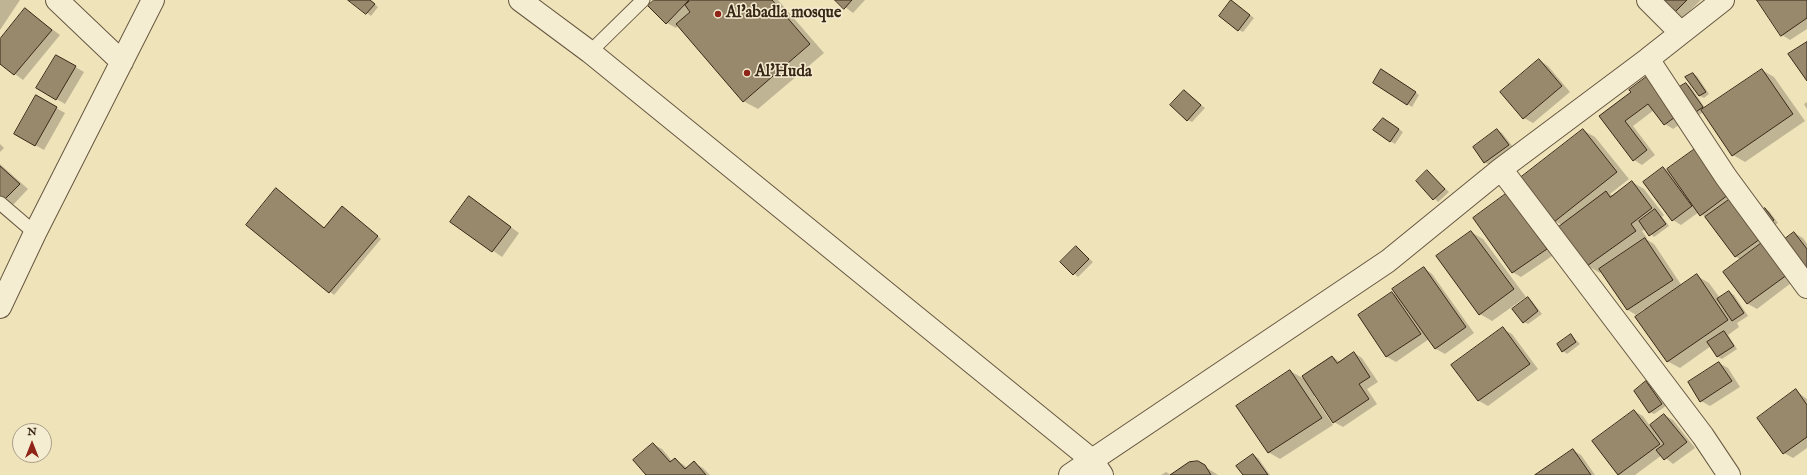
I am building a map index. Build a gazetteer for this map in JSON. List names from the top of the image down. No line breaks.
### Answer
{"places":["Al'abadla mosque","Al'Huda"],"north":"top"}
